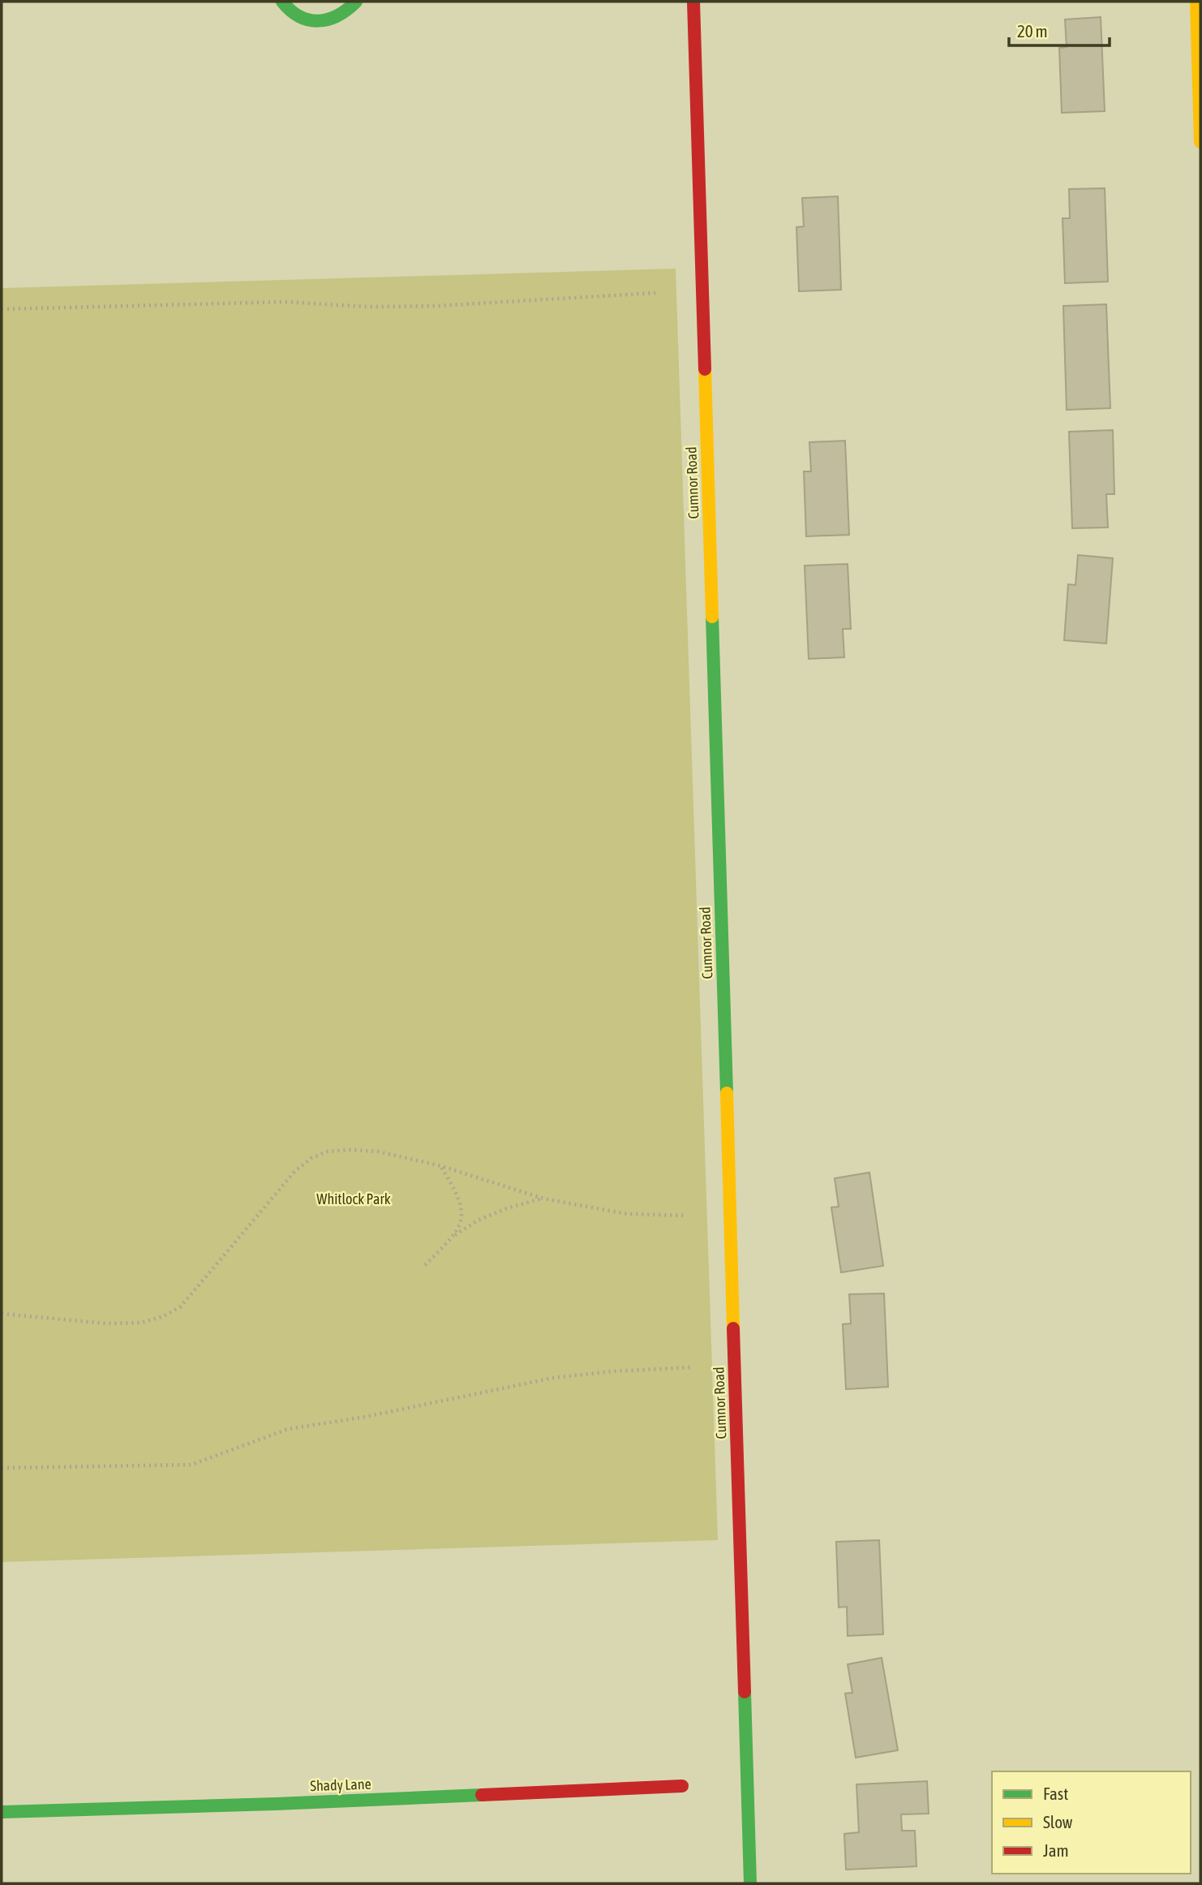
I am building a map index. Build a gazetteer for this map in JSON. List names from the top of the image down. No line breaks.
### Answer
{"streets":{"street":["Cumnor Road","Shady Lane"]},"parks":["Whitlock Park"],"legend":["Fast","Slow","Jam"],"scale_bar":"20 m"}
